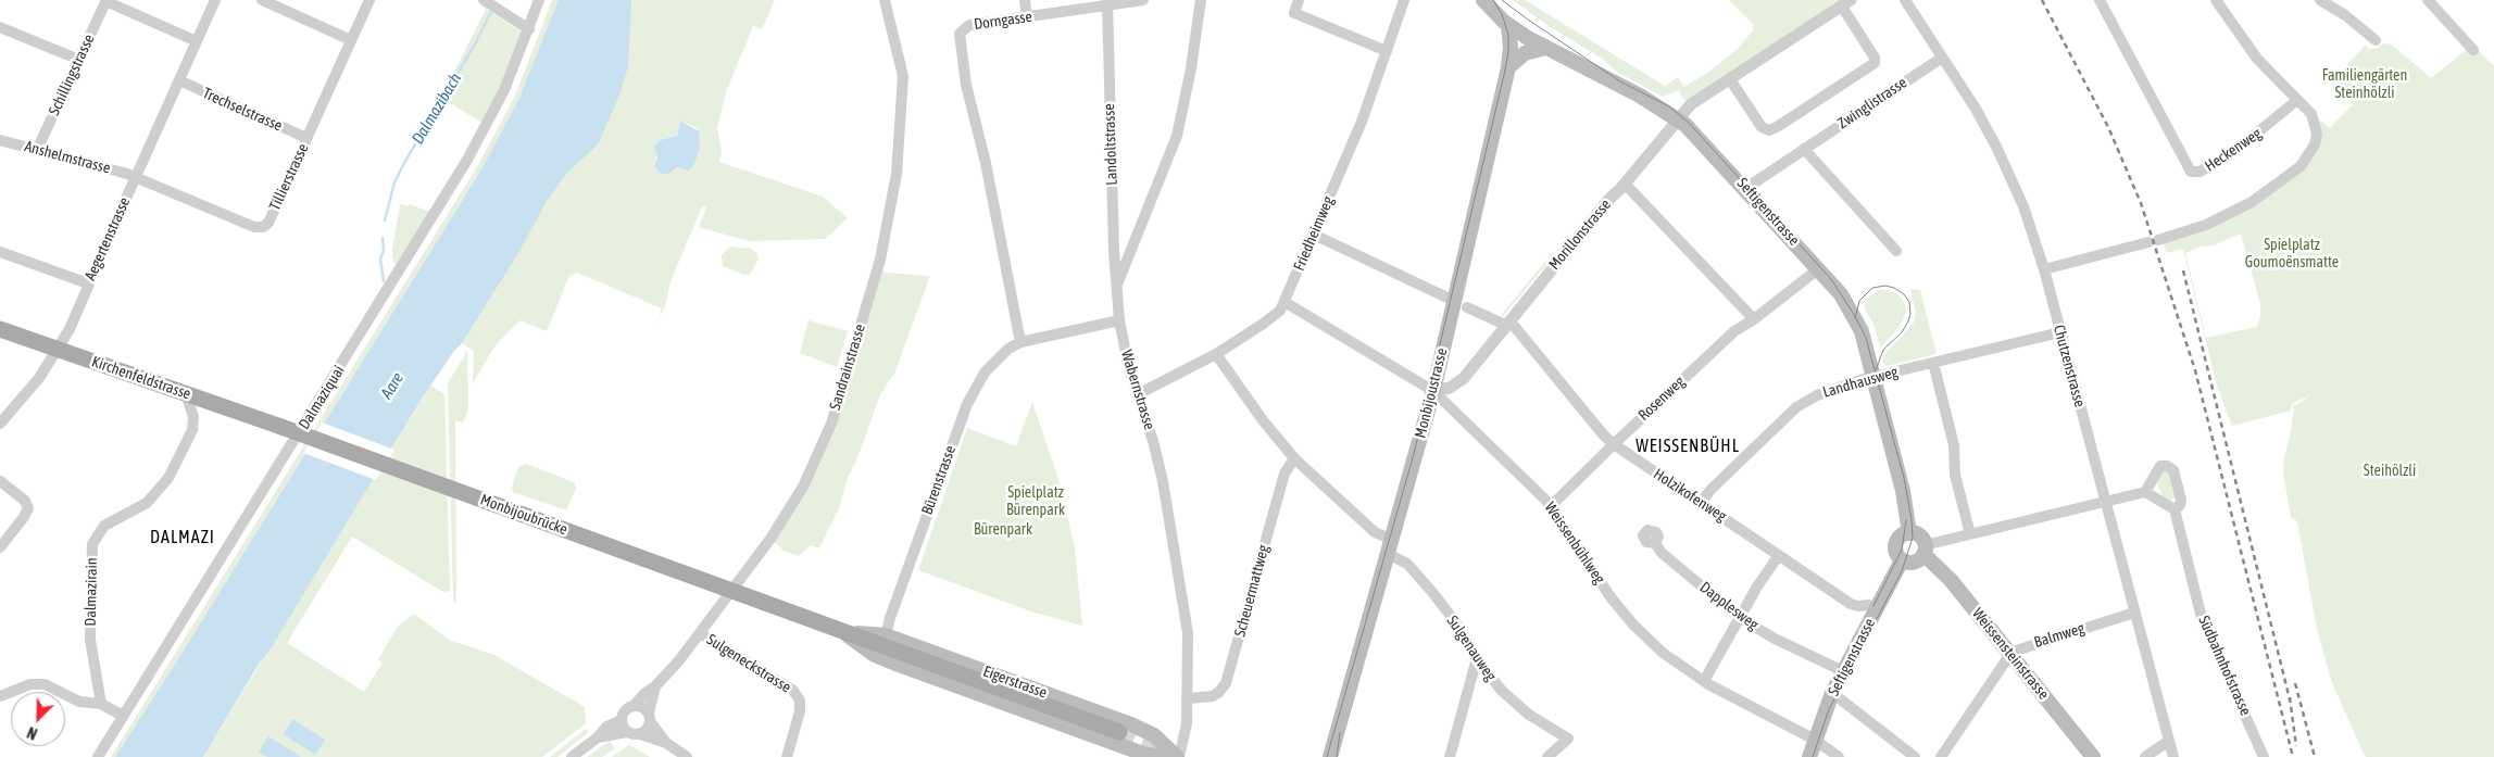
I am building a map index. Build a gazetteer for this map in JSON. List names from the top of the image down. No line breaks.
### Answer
{"streets":{"main road":["Seftigenstrasse","Kirchenfeldstrasse","Monbijoustrasse","Monbijoubrücke","Weissensteinstrasse","Eigerstrasse"],"street":["Dorngasse","Schillingstrasse","Zwinglistrasse","Trechselstrasse","Landoltstrasse","Heckenweg","Anshelmstrasse","Tillierstrasse","Friedheimweg","Morillonstrasse","Aegertenstrasse","Chutzenstrasse","Sandrainstrasse","Landhausweg","Wabernstrasse","Dalmaziquai","Rosenweg","Bürenstrasse","Holzikofenweg","Weissenbühlweg","Scheuermattweg","Dalmazirain","Dapplesweg","Balmweg","Sulgenauweg","Sulgeneckstrasse","Südbahnhofstrasse"]},"crossings":[["Dorngasse","Landoltstrasse"],["Dorngasse","Bürenstrasse"],["Schillingstrasse","Anshelmstrasse"],["Zwinglistrasse","Seftigenstrasse"],["Zwinglistrasse","Chutzenstrasse"],["Trechselstrasse","Tillierstrasse"],["Trechselstrasse","Aegertenstrasse"],["Landoltstrasse","Wabernstrasse"],["Anshelmstrasse","Tillierstrasse"],["Anshelmstrasse","Aegertenstrasse"],["Tillierstrasse","Aegertenstrasse"],["Seftigenstrasse","Morillonstrasse"],["Seftigenstrasse","Landhausweg"],["Seftigenstrasse","Monbijoustrasse"],["Seftigenstrasse","Rosenweg"],["Seftigenstrasse","Holzikofenweg"],["Seftigenstrasse","Weissenbühlweg"],["Seftigenstrasse","Dapplesweg"],["Seftigenstrasse","Weissensteinstrasse"],["Friedheimweg","Wabernstrasse"],["Friedheimweg","Holzikofenweg"],["Friedheimweg","Weissenbühlweg"],["Friedheimweg","Sulgenauweg"],["Morillonstrasse","Monbijoustrasse"],["Morillonstrasse","Holzikofenweg"],["Morillonstrasse","Weissenbühlweg"],["Aegertenstrasse","Kirchenfeldstrasse"],["Chutzenstrasse","Landhausweg"],["Chutzenstrasse","Balmweg"],["Sandrainstrasse","Sulgeneckstrasse"],["Kirchenfeldstrasse","Monbijoubrücke"],["Kirchenfeldstrasse","Dalmazirain"],["Landhausweg","Holzikofenweg"],["Wabernstrasse","Bürenstrasse"],["Wabernstrasse","Scheuermattweg"],["Wabernstrasse","Eigerstrasse"],["Monbijoustrasse","Holzikofenweg"],["Monbijoustrasse","Weissenbühlweg"],["Monbijoustrasse","Sulgenauweg"],["Rosenweg","Holzikofenweg"],["Rosenweg","Weissenbühlweg"],["Bürenstrasse","Eigerstrasse"],["Monbijoubrücke","Eigerstrasse"],["Scheuermattweg","Sulgenauweg"],["Balmweg","Weissensteinstrasse"]],"districts":["WEISSENBÜHL","DALMAZI"],"water":["Dalmazibach","Aare"],"parks":["Familiengärten Steinhölzli","Spielplatz Goumoënsmatte","Steihölzli","Spielplatz Bürenpark","Bürenpark"],"north":"bottom left"}
